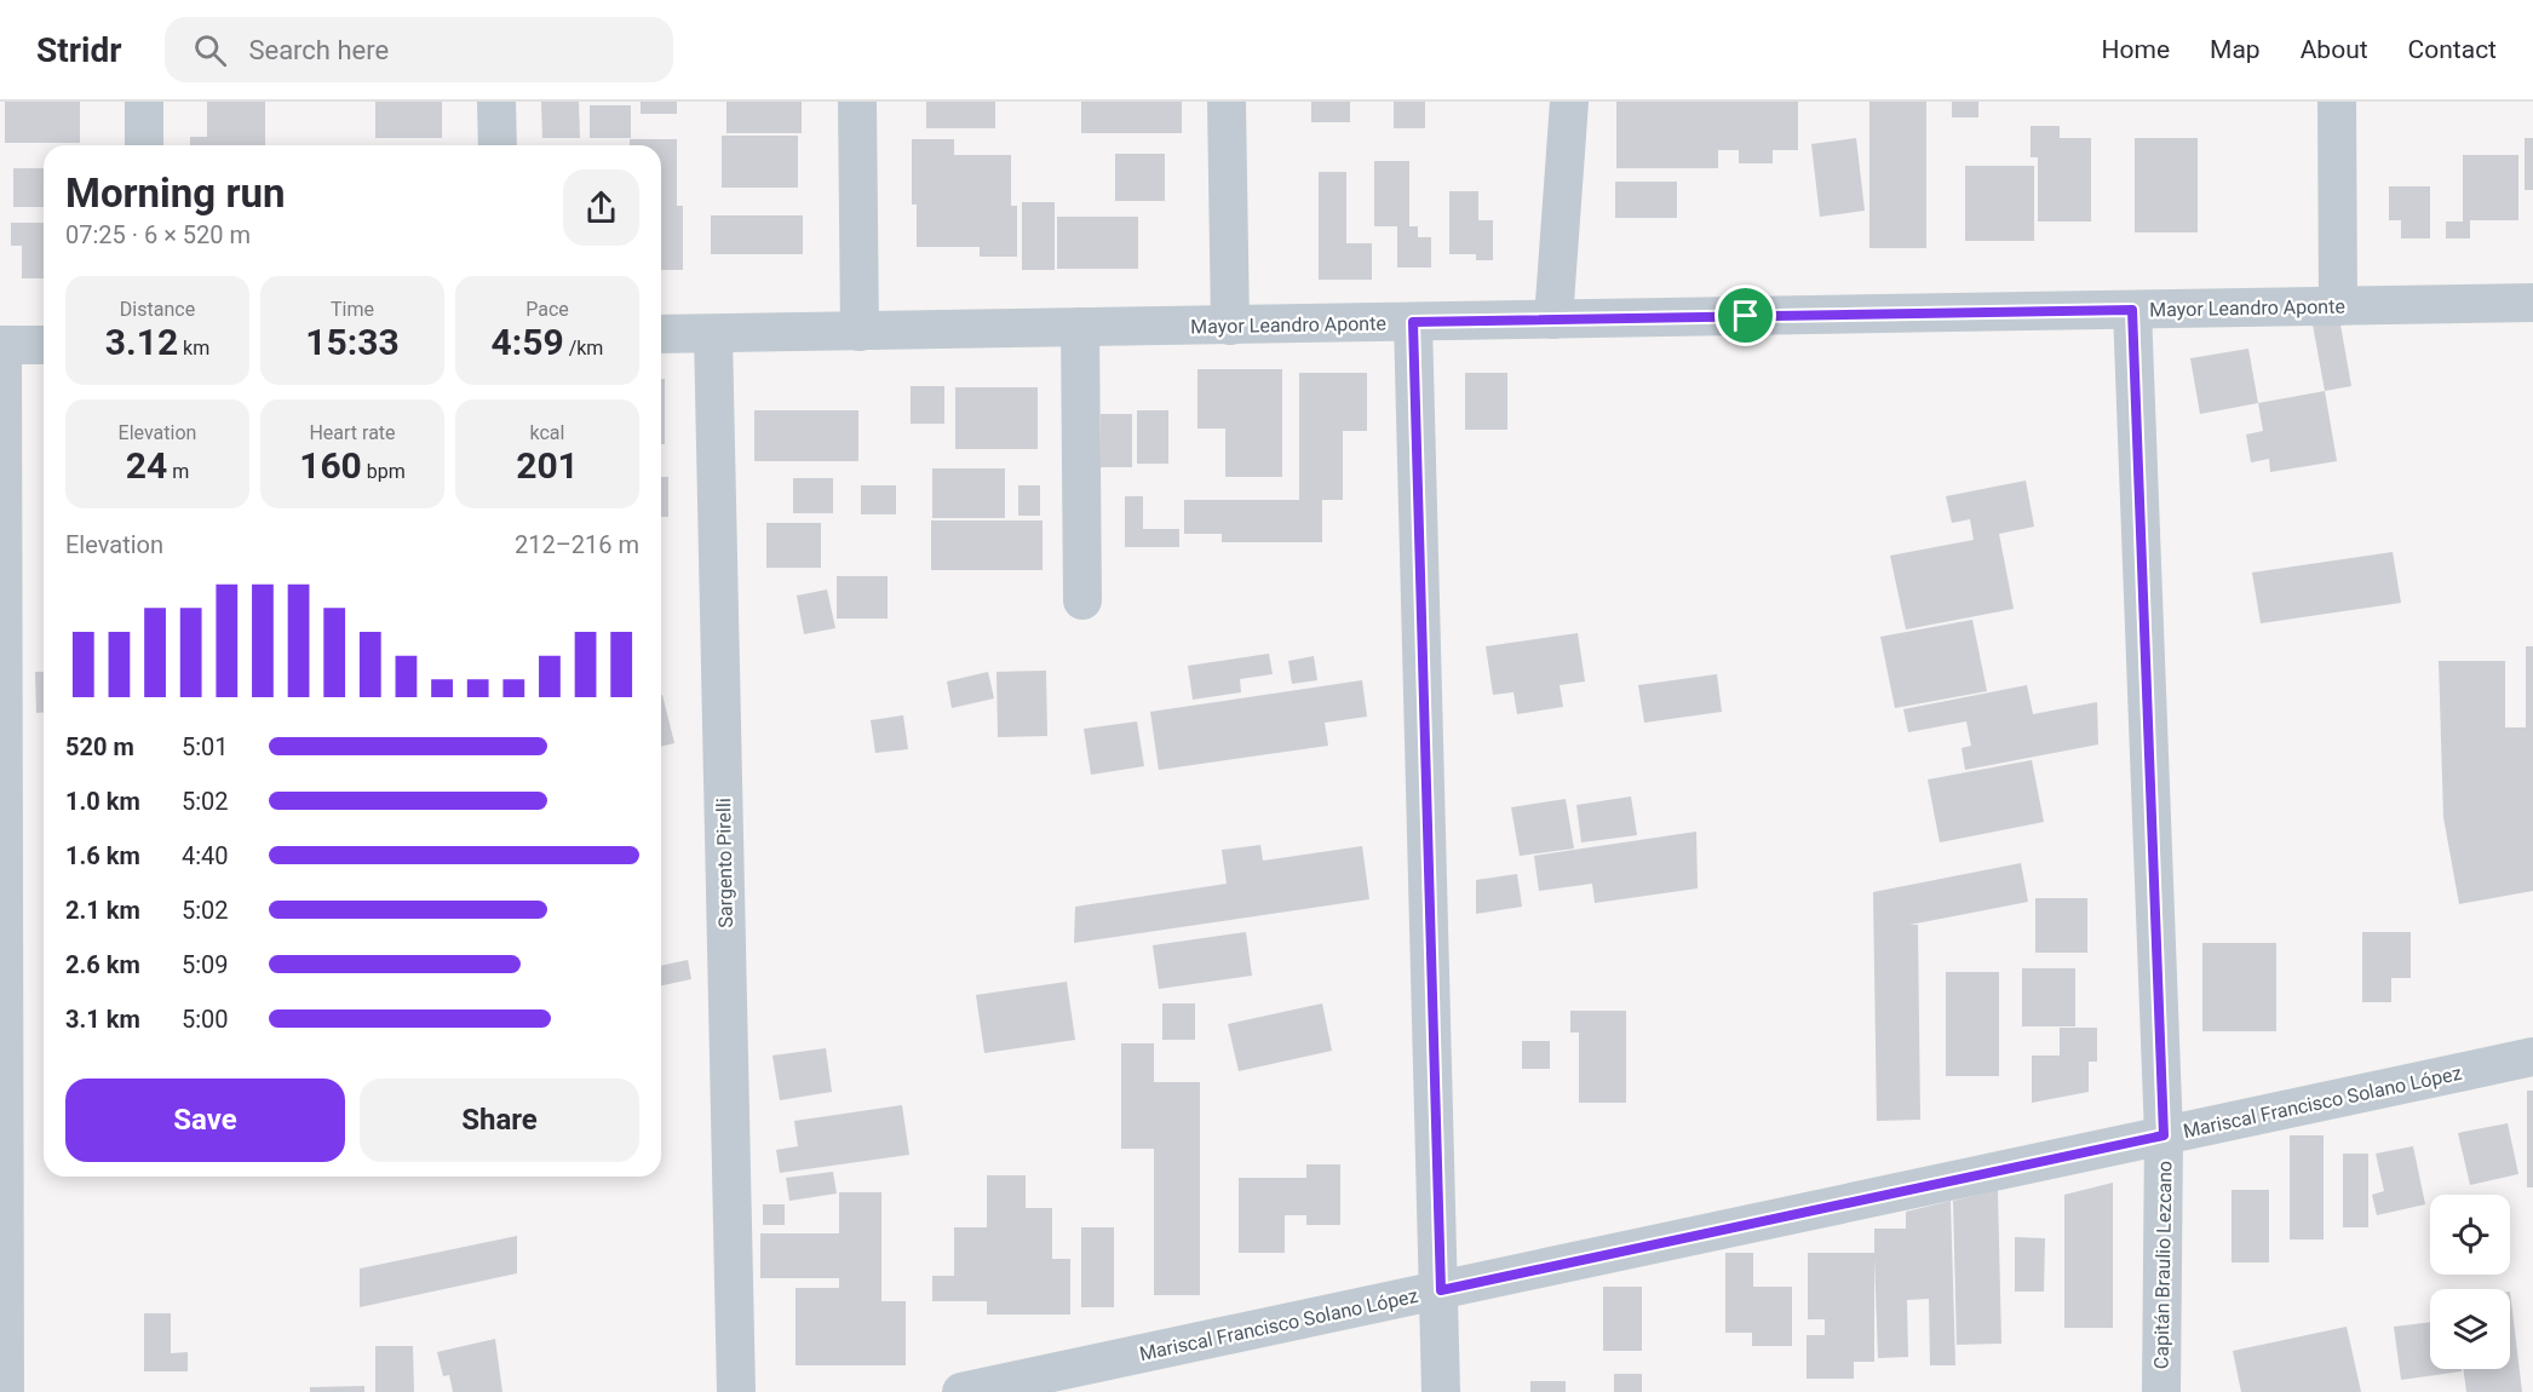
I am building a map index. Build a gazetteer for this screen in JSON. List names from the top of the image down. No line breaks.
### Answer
{"streets":{"street":["Mayor Leandro Aponte","Sargento Pirelli","Mariscal Francisco Solano López","Capitán Braulio Lezcano"]},"crossings":[["Mayor Leandro Aponte","Sargento Pirelli"],["Mayor Leandro Aponte","Capitán Braulio Lezcano"],["Mariscal Francisco Solano López","Capitán Braulio Lezcano"]],"page":{"header":"Stridr","search":"Search here","nav":["Home","Map","About","Contact"],"heading":["Morning run","07:25 · 6 × 520 m"],"stats":[["Distance","3.12 km"],["Time","15:33"],["Pace","4:59 /km"],["Elevation","24 m"],["Heart rate","160 bpm"],["kcal","201"]],"chart":["Elevation","212–216 m"],"list":[{"name":"520 m","note":"5:01"},{"name":"1.0 km","note":"5:02"},{"name":"1.6 km","note":"4:40"},{"name":"2.1 km","note":"5:02"},{"name":"2.6 km","note":"5:09"},{"name":"3.1 km","note":"5:00"}],"buttons":["Save","Share"]}}
